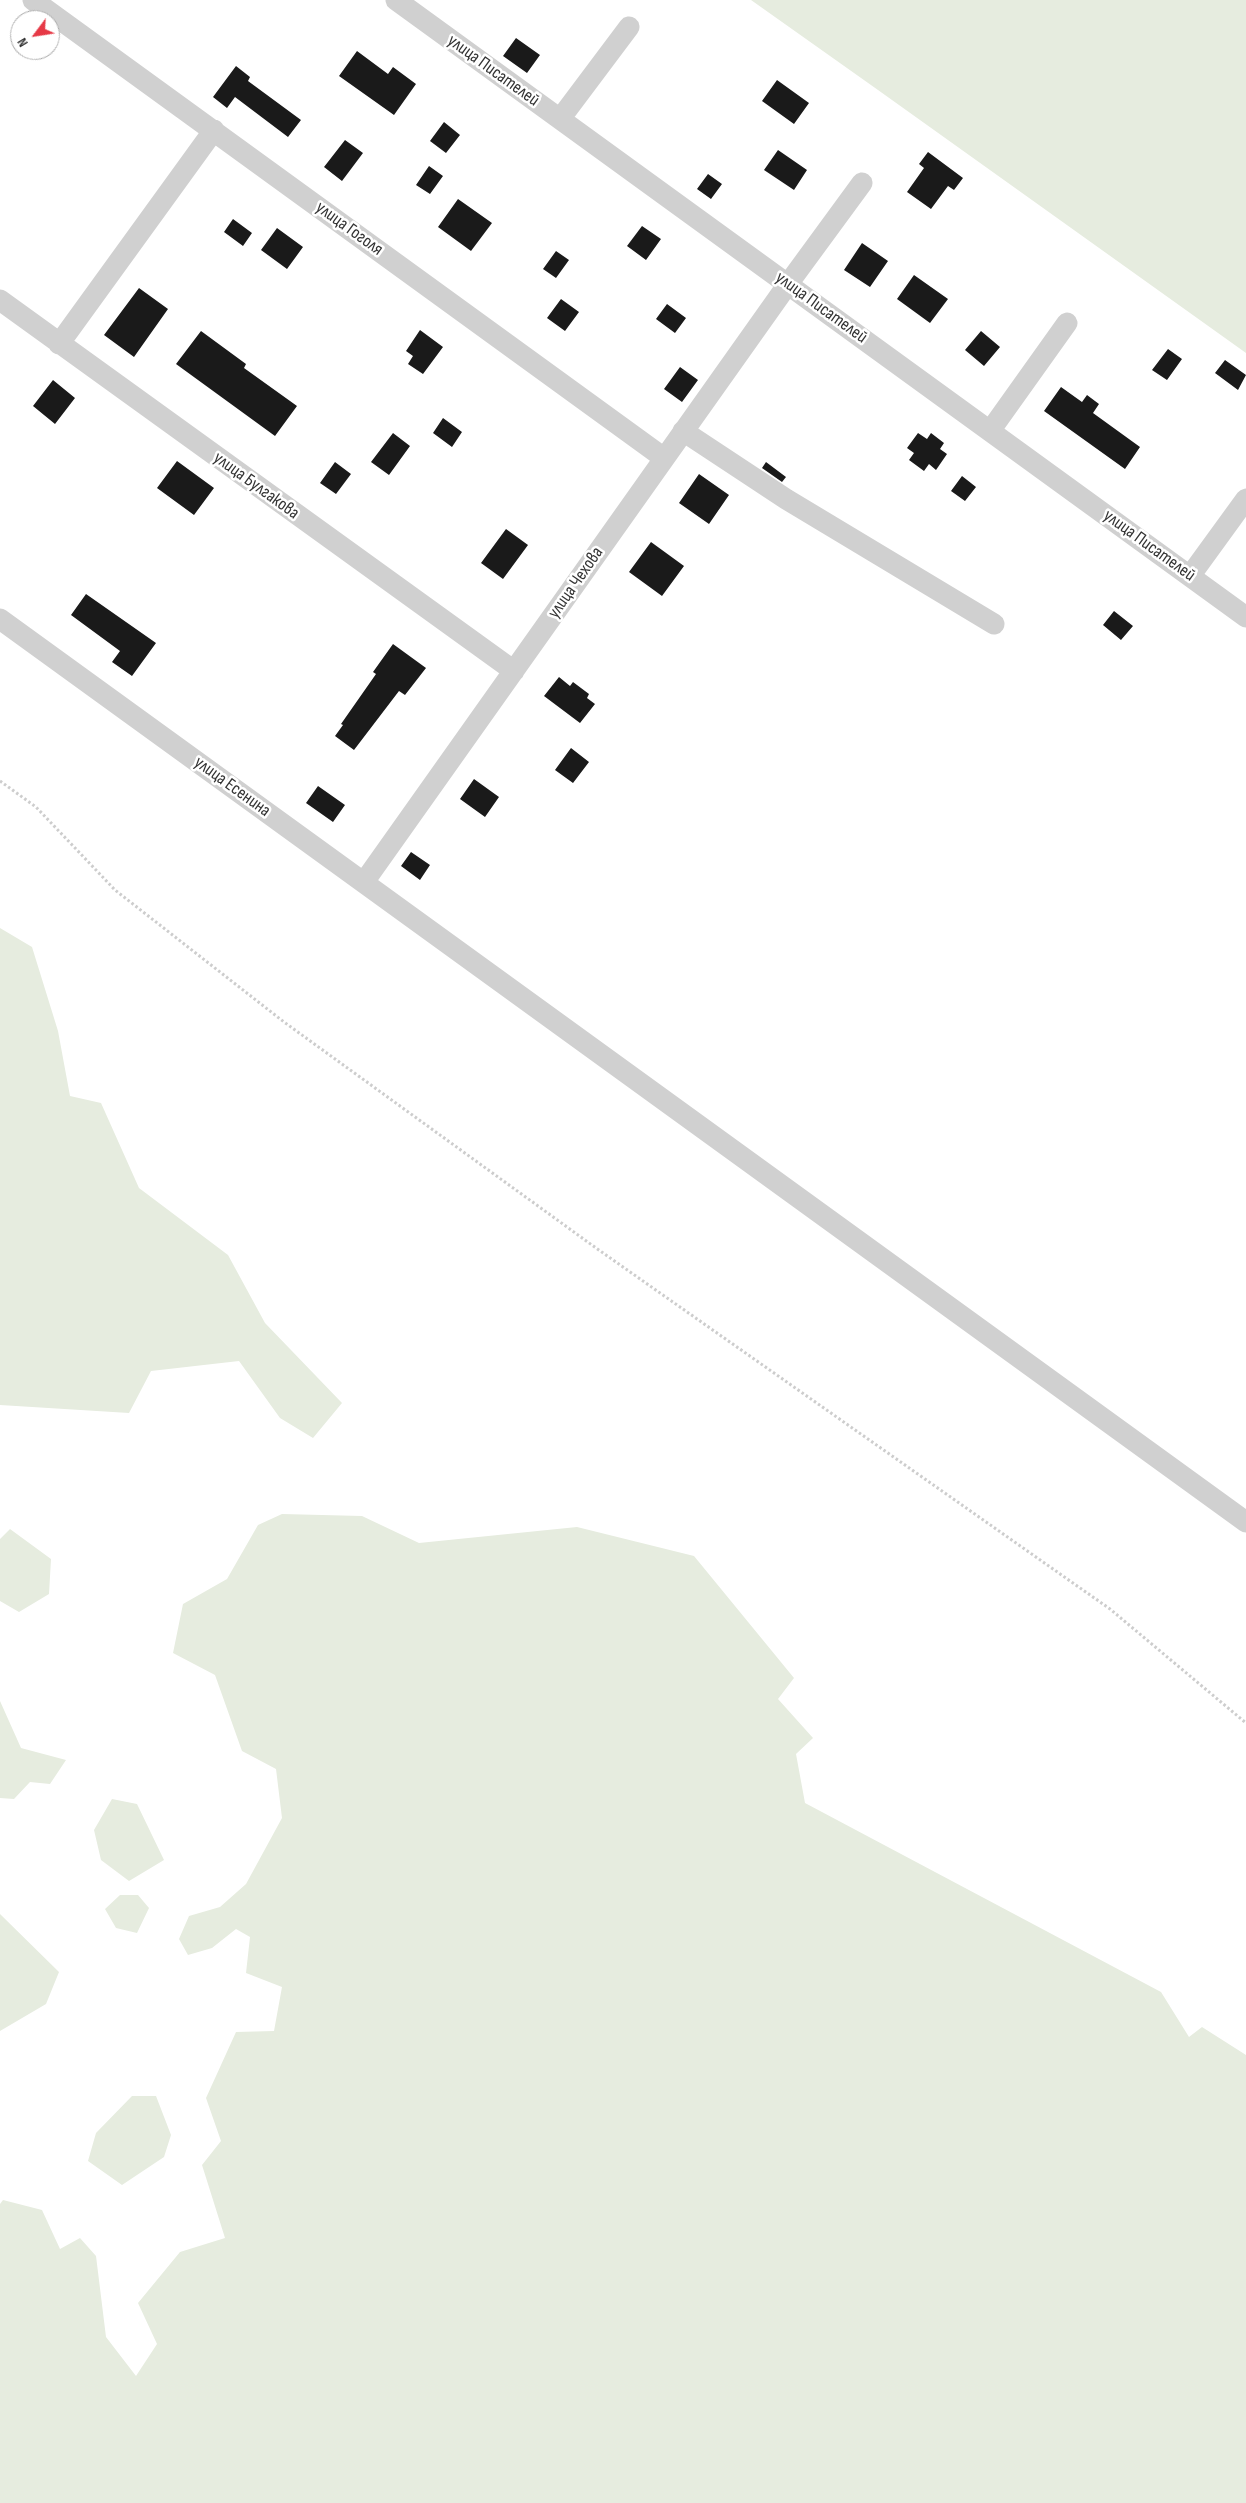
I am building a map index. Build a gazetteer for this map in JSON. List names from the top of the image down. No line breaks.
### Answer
{"streets":{"street":["улица Писателей","улица Гоголя","улица Булгакова","улица Чехова","улица Есенина"]},"crossings":[["улица Писателей","улица Чехова"],["улица Гоголя","улица Чехова"],["улица Булгакова","улица Чехова"],["улица Чехова","улица Есенина"]],"north":"bottom left"}
